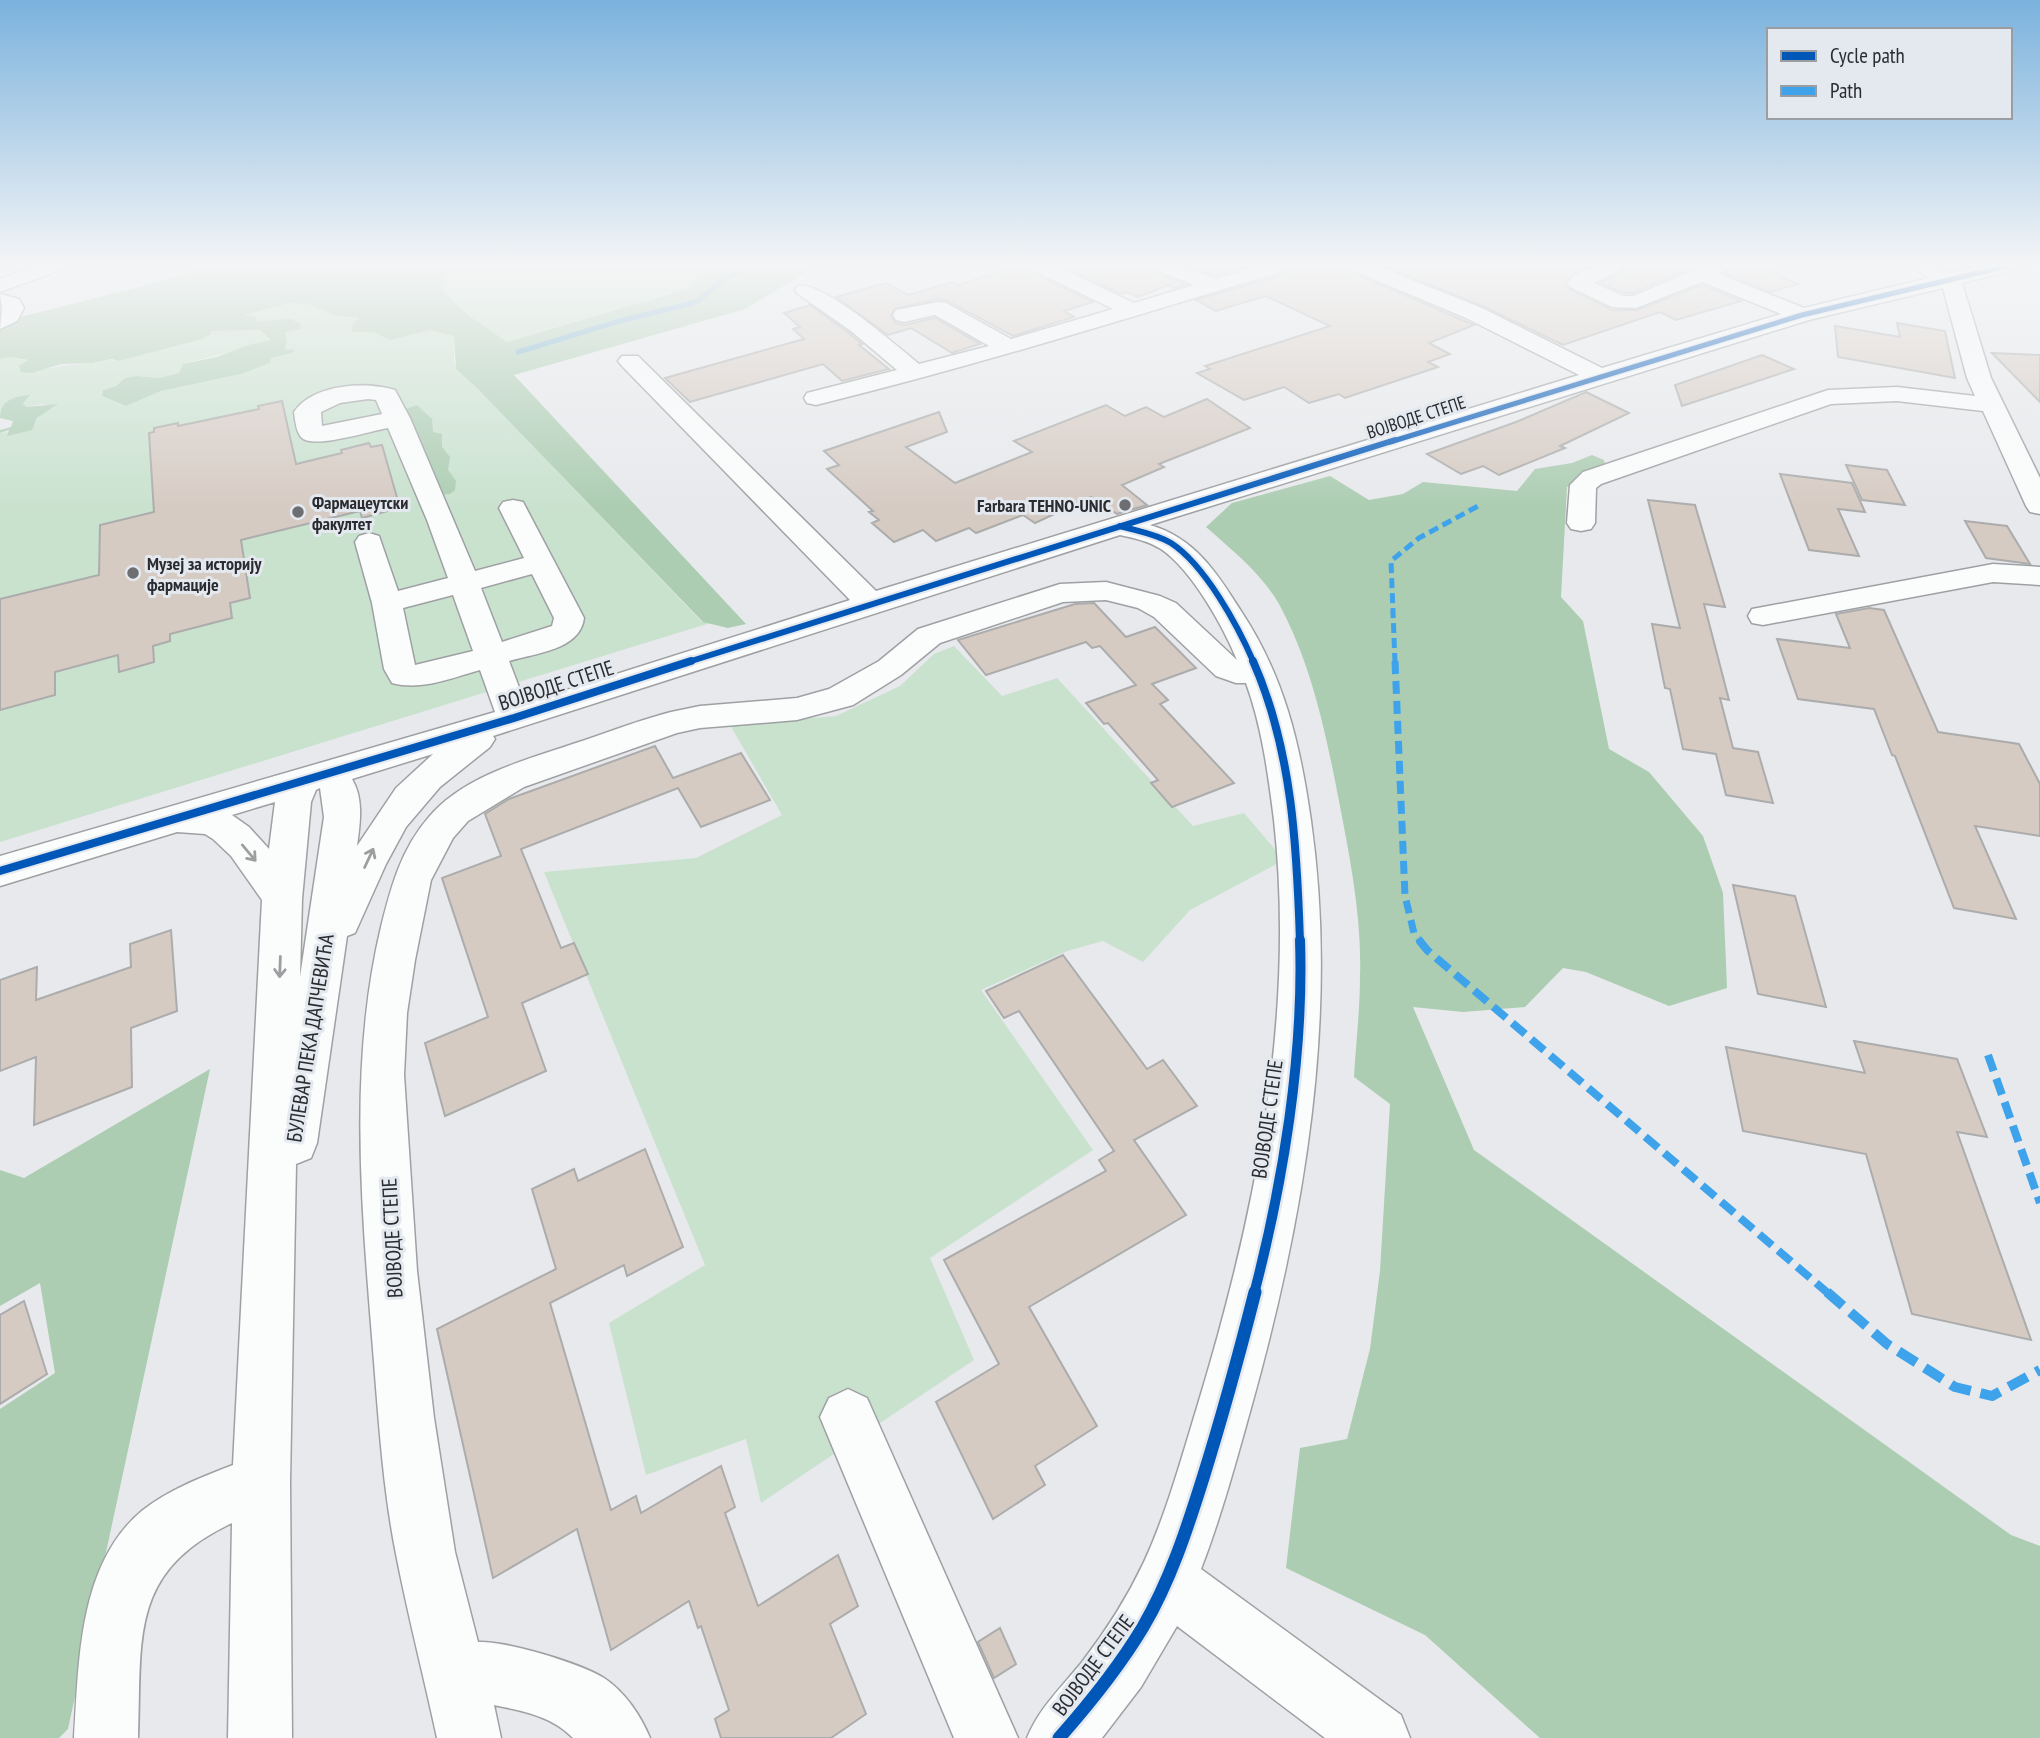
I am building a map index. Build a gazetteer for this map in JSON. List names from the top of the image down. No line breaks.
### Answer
{"streets":{"street":["ВОЈВОДЕ СТЕПЕ","БУЛЕВАР ПЕКА ДАПЧЕВИЋА"]},"crossings":[["ВОЈВОДЕ СТЕПЕ","БУЛЕВАР ПЕКА ДАПЧЕВИЋА"]],"places":["Farbara TEHNO-UNIC","Фармацеутски факултет","Музеј за историју фармације"],"legend":["Cycle path","Path"]}
